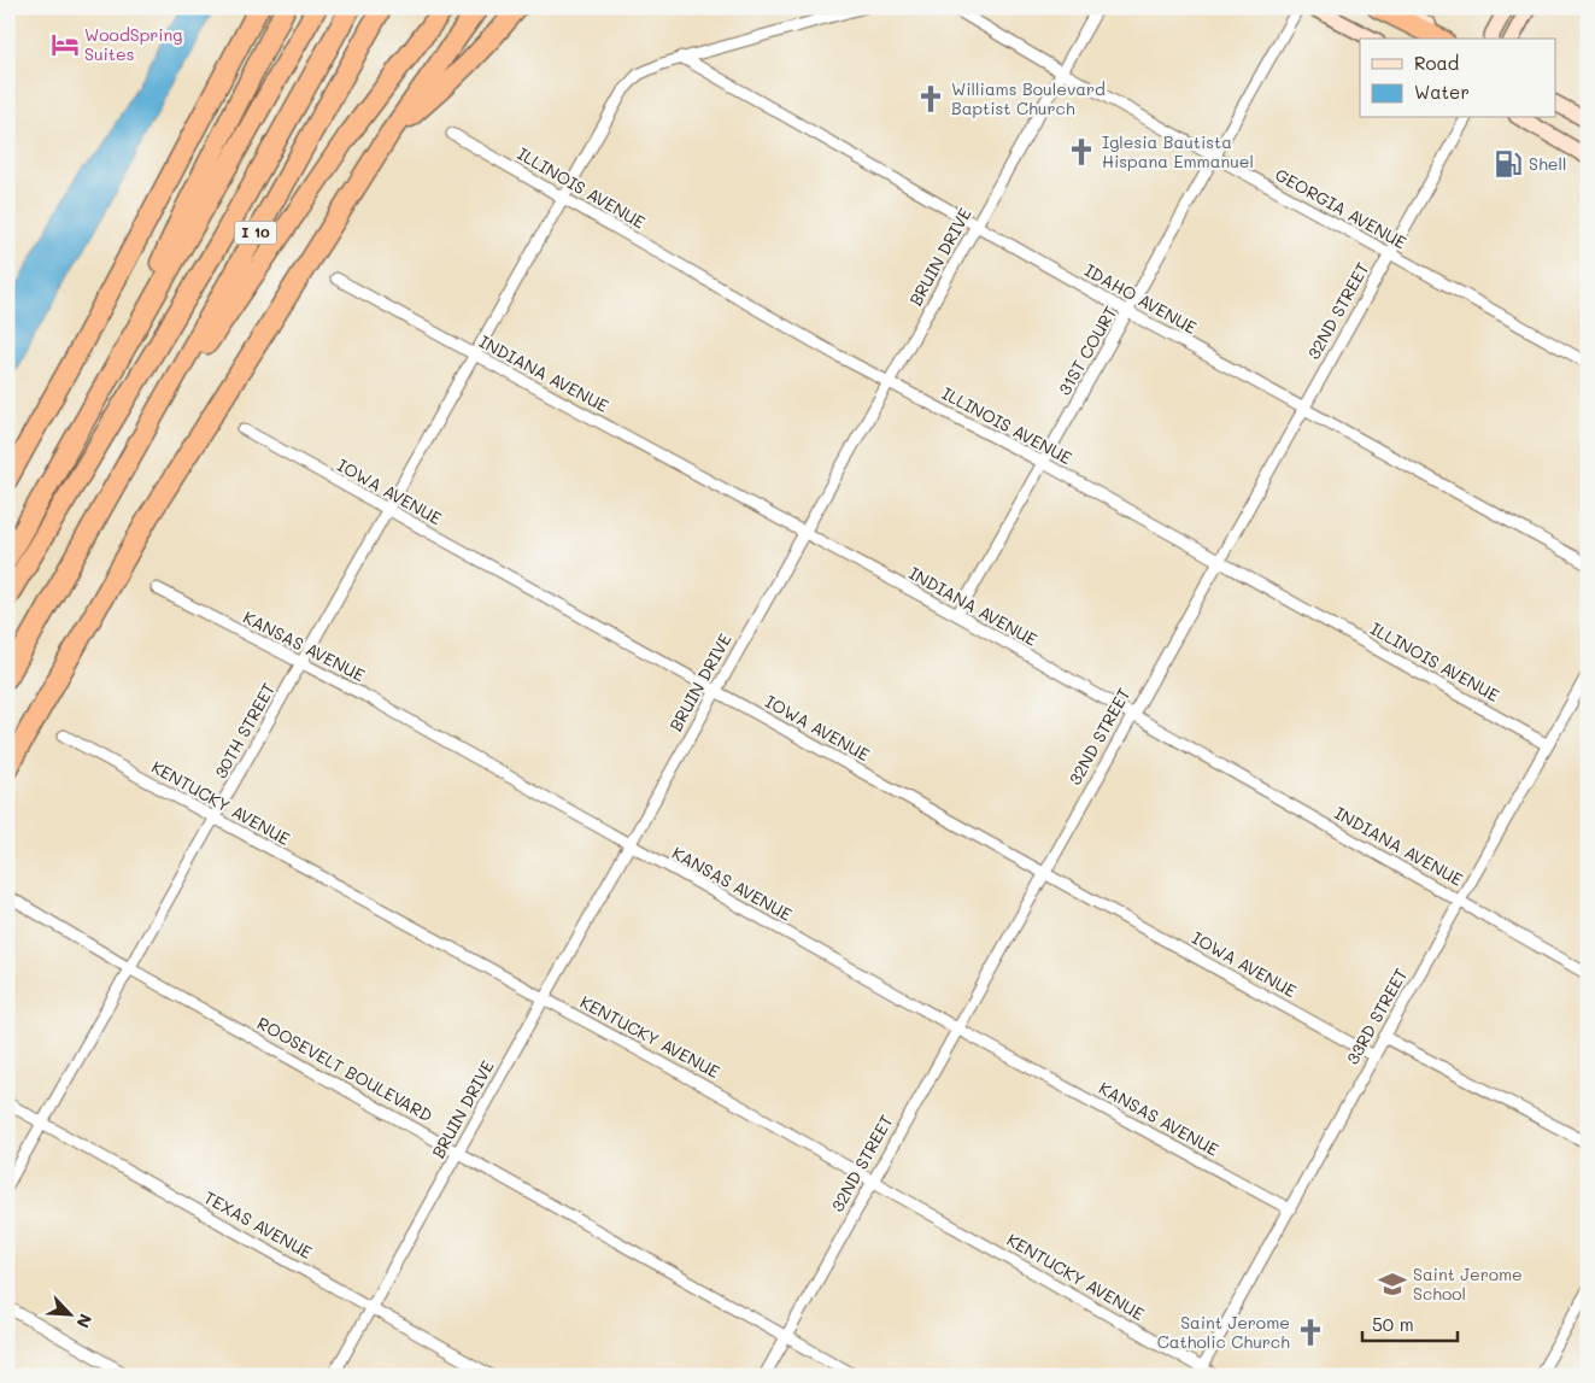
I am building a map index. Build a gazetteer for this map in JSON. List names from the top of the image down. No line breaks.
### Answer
{"streets":{"highway":["I 10"],"street":["ILLINOIS AVENUE","GEORGIA AVENUE","BRUIN DRIVE","IDAHO AVENUE","32ND STREET","31ST COURT","INDIANA AVENUE","IOWA AVENUE","KANSAS AVENUE","30TH STREET","KENTUCKY AVENUE","33RD STREET","ROOSEVELT BOULEVARD","TEXAS AVENUE"]},"crossings":[["ILLINOIS AVENUE","BRUIN DRIVE"],["ILLINOIS AVENUE","32ND STREET"],["ILLINOIS AVENUE","31ST COURT"],["ILLINOIS AVENUE","30TH STREET"],["ILLINOIS AVENUE","33RD STREET"],["GEORGIA AVENUE","BRUIN DRIVE"],["GEORGIA AVENUE","32ND STREET"],["GEORGIA AVENUE","31ST COURT"],["BRUIN DRIVE","IDAHO AVENUE"],["BRUIN DRIVE","INDIANA AVENUE"],["BRUIN DRIVE","IOWA AVENUE"],["BRUIN DRIVE","KANSAS AVENUE"],["BRUIN DRIVE","KENTUCKY AVENUE"],["BRUIN DRIVE","ROOSEVELT BOULEVARD"],["BRUIN DRIVE","TEXAS AVENUE"],["IDAHO AVENUE","32ND STREET"],["IDAHO AVENUE","31ST COURT"],["IDAHO AVENUE","30TH STREET"],["32ND STREET","INDIANA AVENUE"],["32ND STREET","IOWA AVENUE"],["32ND STREET","KANSAS AVENUE"],["32ND STREET","KENTUCKY AVENUE"],["32ND STREET","ROOSEVELT BOULEVARD"],["31ST COURT","INDIANA AVENUE"],["INDIANA AVENUE","30TH STREET"],["INDIANA AVENUE","33RD STREET"],["IOWA AVENUE","30TH STREET"],["IOWA AVENUE","33RD STREET"],["KANSAS AVENUE","30TH STREET"],["KANSAS AVENUE","33RD STREET"],["30TH STREET","KENTUCKY AVENUE"],["30TH STREET","ROOSEVELT BOULEVARD"],["30TH STREET","TEXAS AVENUE"],["KENTUCKY AVENUE","33RD STREET"]],"places":{"hotel":["WoodSpring Suites"],"church":["Williams Boulevard Baptist Church","Iglesia Bautista Hispana Emmanuel","Saint Jerome Catholic Church"],"fuel station":["Shell"],"school or university":["Saint Jerome School"]},"legend":["Road","Water"],"scale_bar":"50 m","north":"bottom right"}
